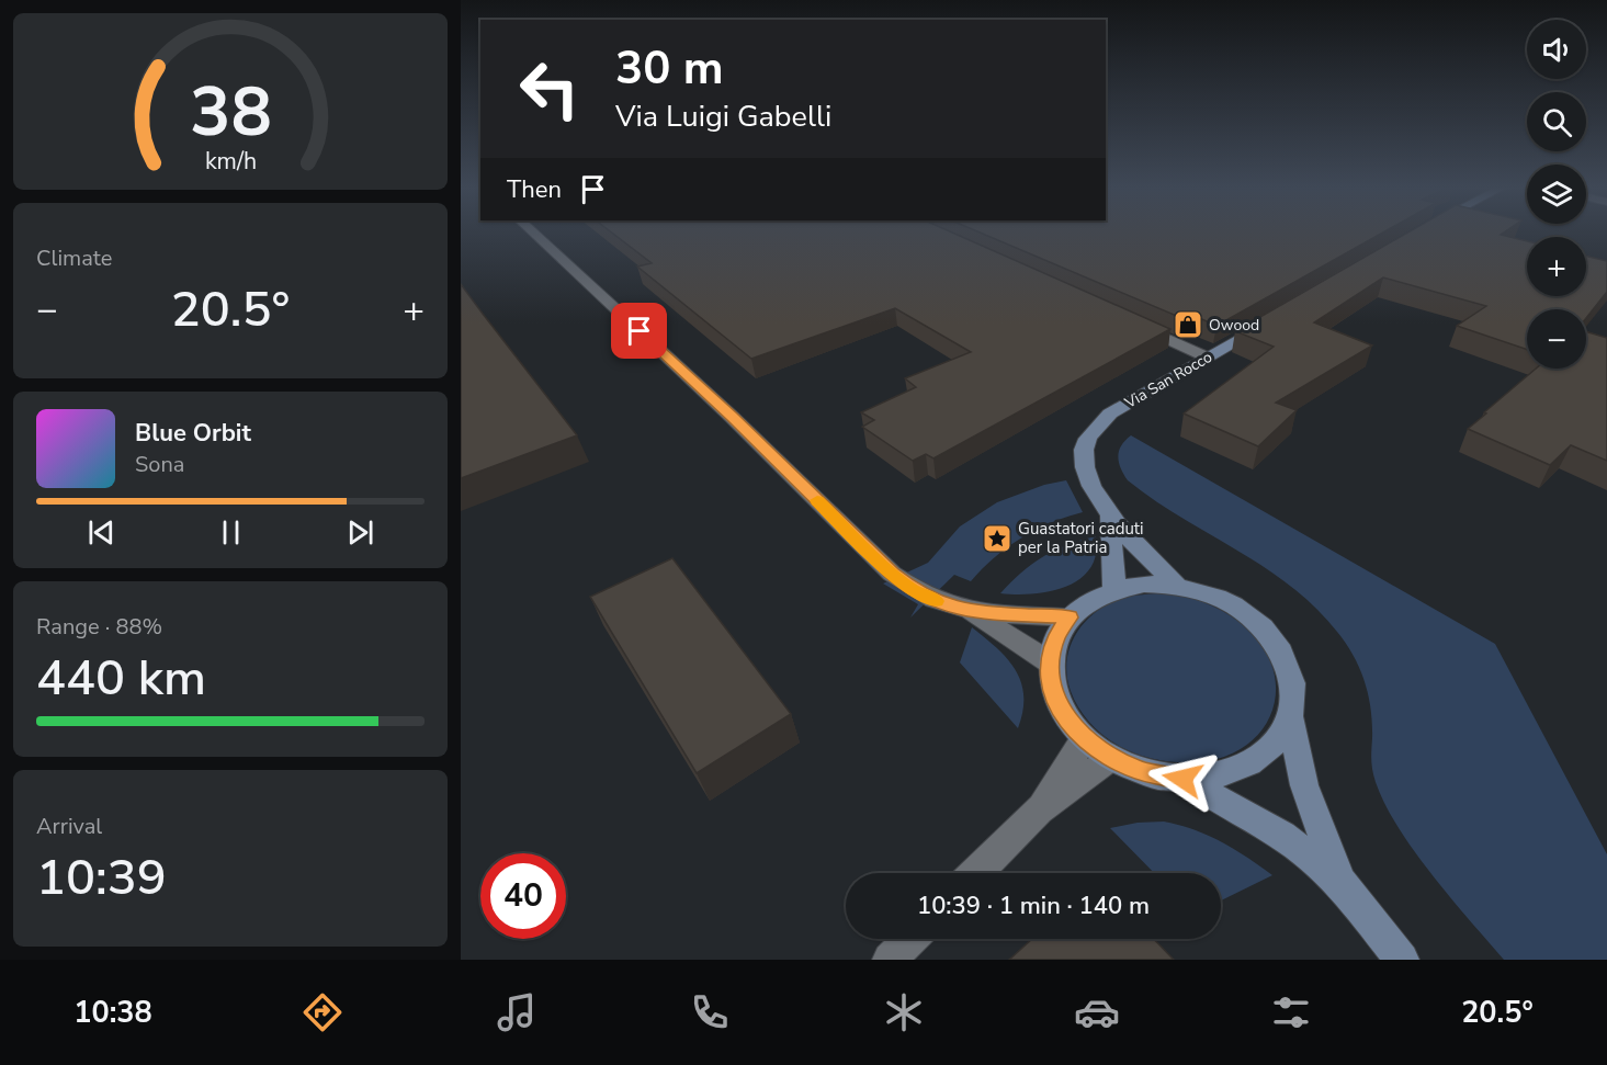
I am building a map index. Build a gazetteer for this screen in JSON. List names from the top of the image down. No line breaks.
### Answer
{"streets":{"street":["Via San Rocco"]},"places":{"shop":["Owood"],"place":["Guastatori caduti per la Patria"]},"page":{"map_buttons":["+","−"],"turn":["30 m","Via Luigi Gabelli"],"then":"Then","tile":["Climate",["Range · 88%","440 km"],["Arrival","10:39"]],"heat":["−","20.5°","+"],"song":["Blue Orbit","Sona"],"limit":"40","trip":"10:39 · 1 min · 140 m","tabs":["10:38","20.5°"],"gauge":["38","km/h"]}}
